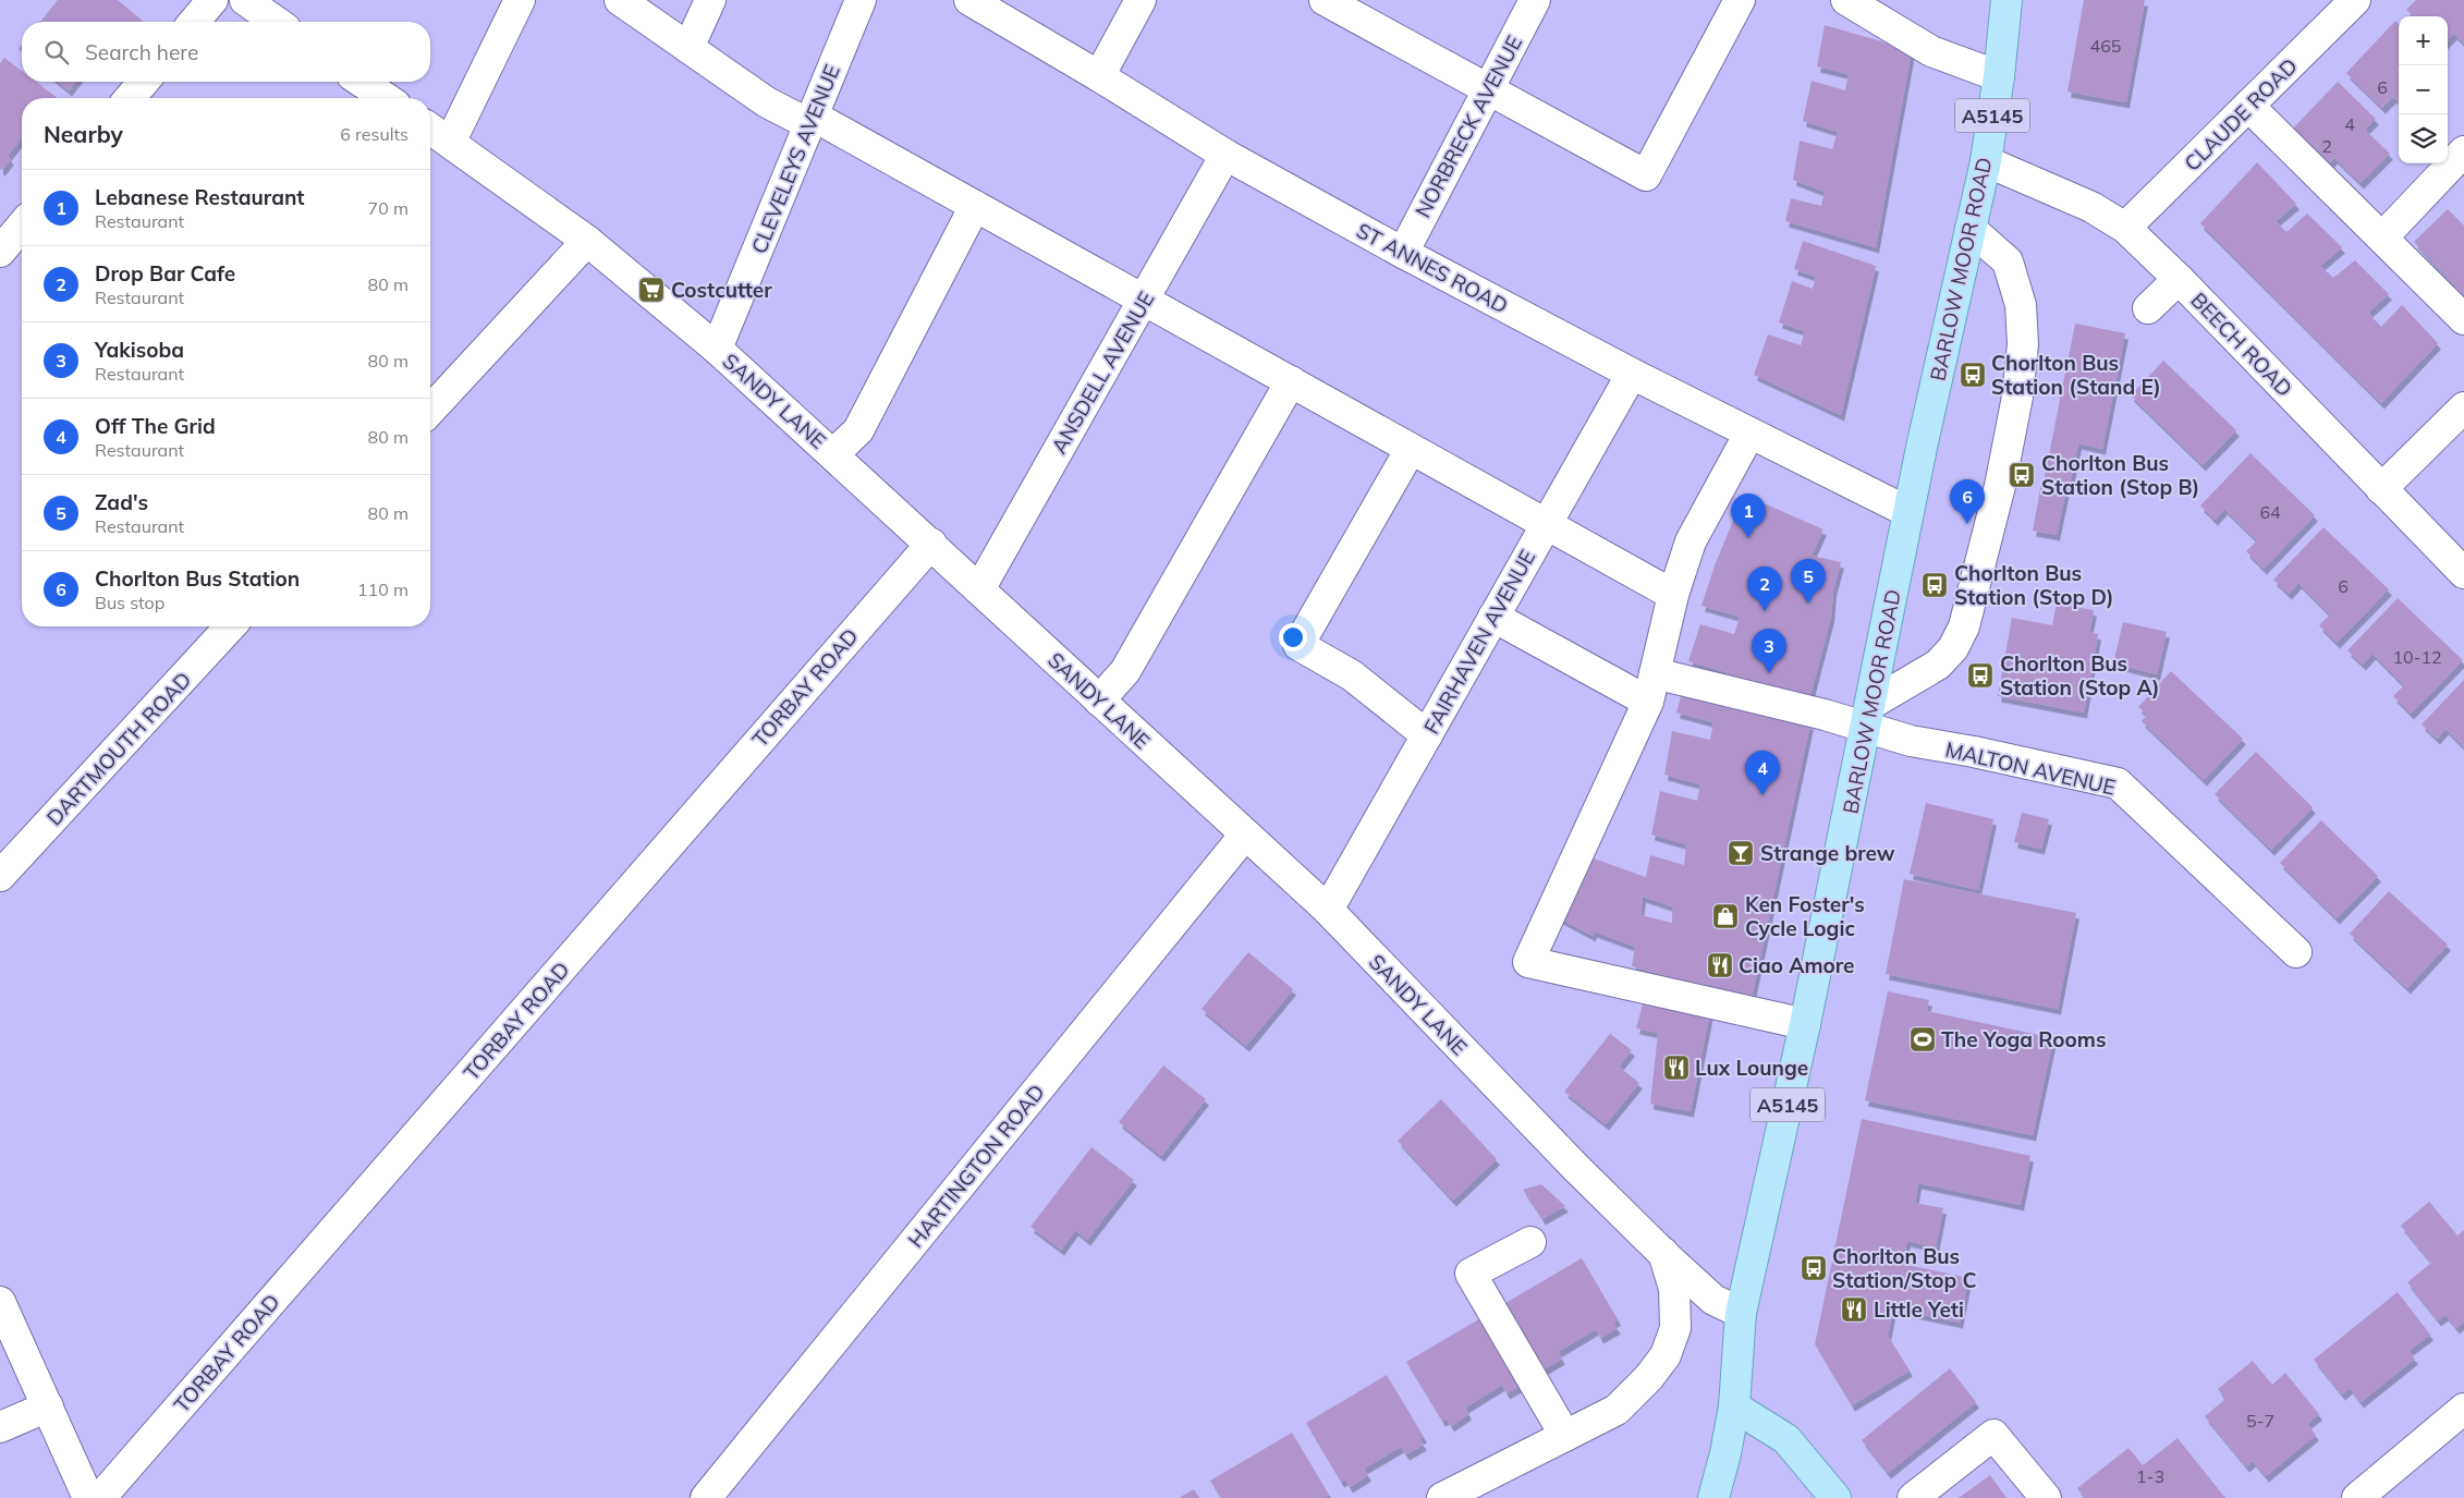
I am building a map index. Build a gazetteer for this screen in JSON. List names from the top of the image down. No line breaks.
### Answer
{"streets":{"main road":["A5145","BARLOW MOOR ROAD"],"street":["CLAUDE ROAD","NORBRECK AVENUE","CLEVELEYS AVENUE","ST ANNES ROAD","BEECH ROAD","ANSDELL AVENUE","SANDY LANE","FAIRHAVEN AVENUE","TORBAY ROAD","DARTMOUTH ROAD","MALTON AVENUE","HARTINGTON ROAD"]},"crossings":[["CLAUDE ROAD","BEECH ROAD"],["NORBRECK AVENUE","ST ANNES ROAD"],["CLEVELEYS AVENUE","SANDY LANE"],["ST ANNES ROAD","BARLOW MOOR ROAD"],["ST ANNES ROAD","ANSDELL AVENUE"],["ST ANNES ROAD","FAIRHAVEN AVENUE"],["BARLOW MOOR ROAD","BEECH ROAD"],["BARLOW MOOR ROAD","SANDY LANE"],["BARLOW MOOR ROAD","MALTON AVENUE"],["ANSDELL AVENUE","SANDY LANE"],["SANDY LANE","FAIRHAVEN AVENUE"],["SANDY LANE","TORBAY ROAD"],["SANDY LANE","HARTINGTON ROAD"],["FAIRHAVEN AVENUE","MALTON AVENUE"]],"places":{"supermarket":["Costcutter"],"bus stop":["Chorlton Bus Station (Stand E)","Chorlton Bus Station (Stop B)","Chorlton Bus Station (Stop D)","Chorlton Bus Station (Stop A)","Chorlton Bus Station/Stop C"],"bar":["Strange brew"],"shop":["Ken Foster's Cycle Logic"],"restaurant":["Ciao Amore","Lux Lounge","Little Yeti"],"sports":["The Yoga Rooms"]},"house_numbers":["465","6","4","2","64","6","10-12","5-7","1-3"],"page":{"map_buttons":["+","−"],"search":"Search here","heading":["Nearby","6 results"],"list":[{"mark":"1","name":"Lebanese Restaurant","note":"Restaurant","value":"70 m"},{"mark":"2","name":"Drop Bar Cafe","note":"Restaurant","value":"80 m"},{"mark":"3","name":"Yakisoba","note":"Restaurant","value":"80 m"},{"mark":"4","name":"Off The Grid","note":"Restaurant","value":"80 m"},{"mark":"5","name":"Zad's","note":"Restaurant","value":"80 m"},{"mark":"6","name":"Chorlton Bus Station","note":"Bus stop","value":"110 m"}],"pins":["6","1","5","2","3","4"]}}
